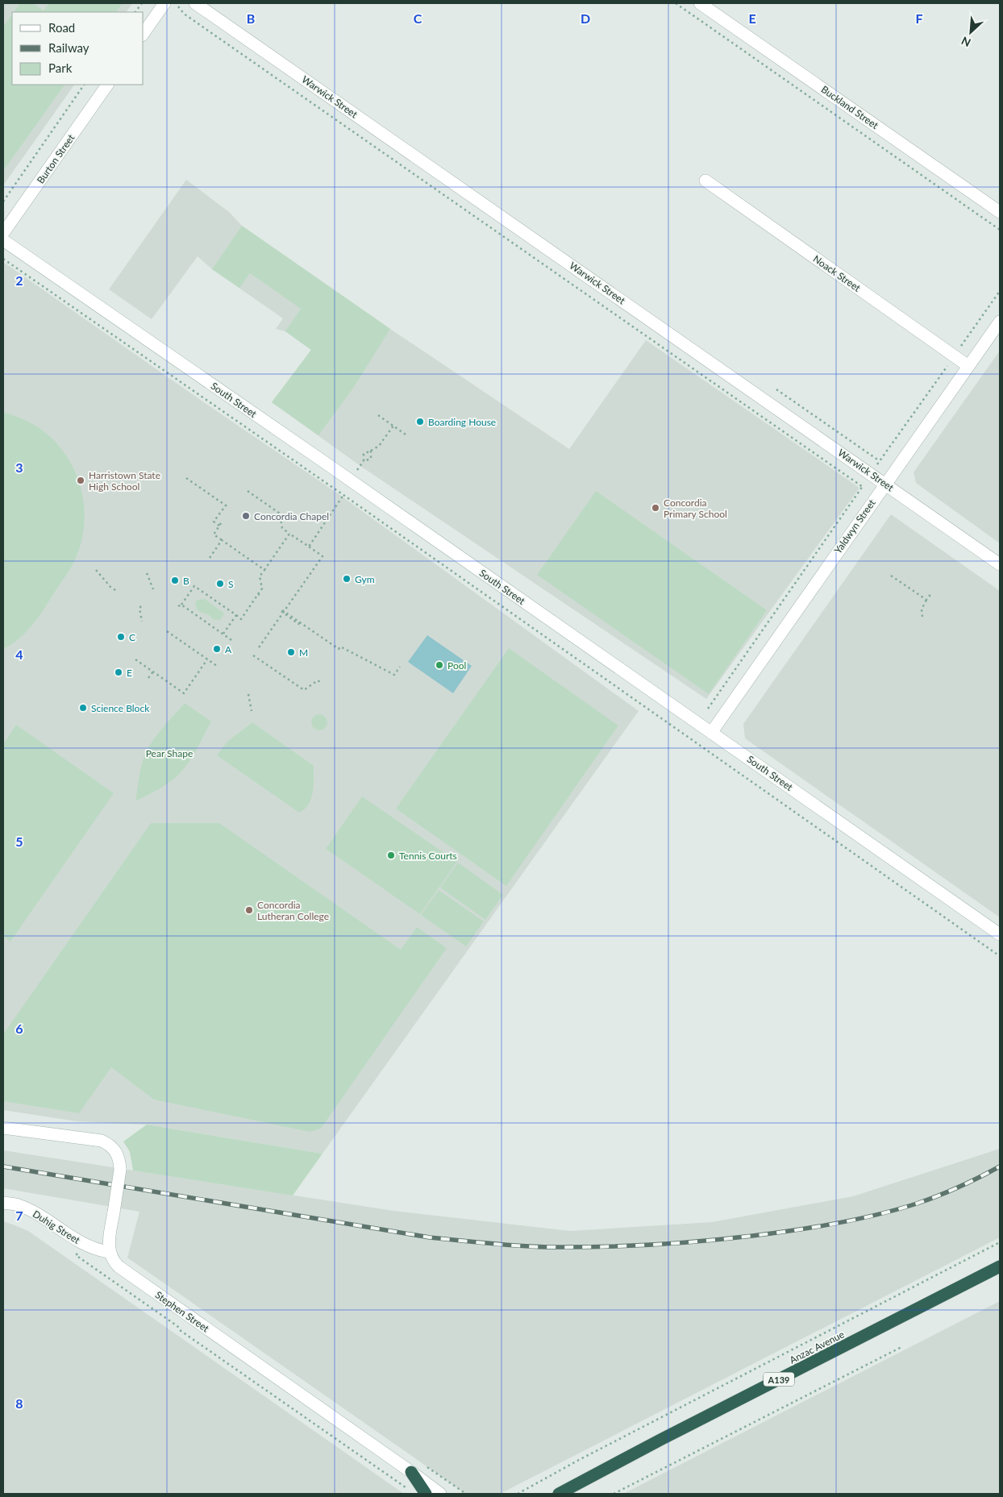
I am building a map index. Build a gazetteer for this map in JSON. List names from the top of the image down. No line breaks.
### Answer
{"streets":{"highway":["Anzac Avenue","A139"],"street":["Warwick Street","Buckland Street","Burton Street","Noack Street","South Street","Yaldwyn Street","Duhig Street","Stephen Street"]},"crossings":[["Warwick Street","Yaldwyn Street"],["Noack Street","Yaldwyn Street"],["South Street","Yaldwyn Street"],["Duhig Street","Stephen Street"]],"parks":["Pear Shape"],"places":["Boarding House","Harristown State High School","Concordia Primary School","Concordia Chapel","Gym","B","S","C","A","M","Pool","E","Science Block","Tennis Courts","Concordia Lutheran College"],"legend":["Road","Railway","Park"],"north":"bottom left","grid":{"columns":["B","C","D","E","F"],"rows":["2","3","4","5","6","7","8"]}}
